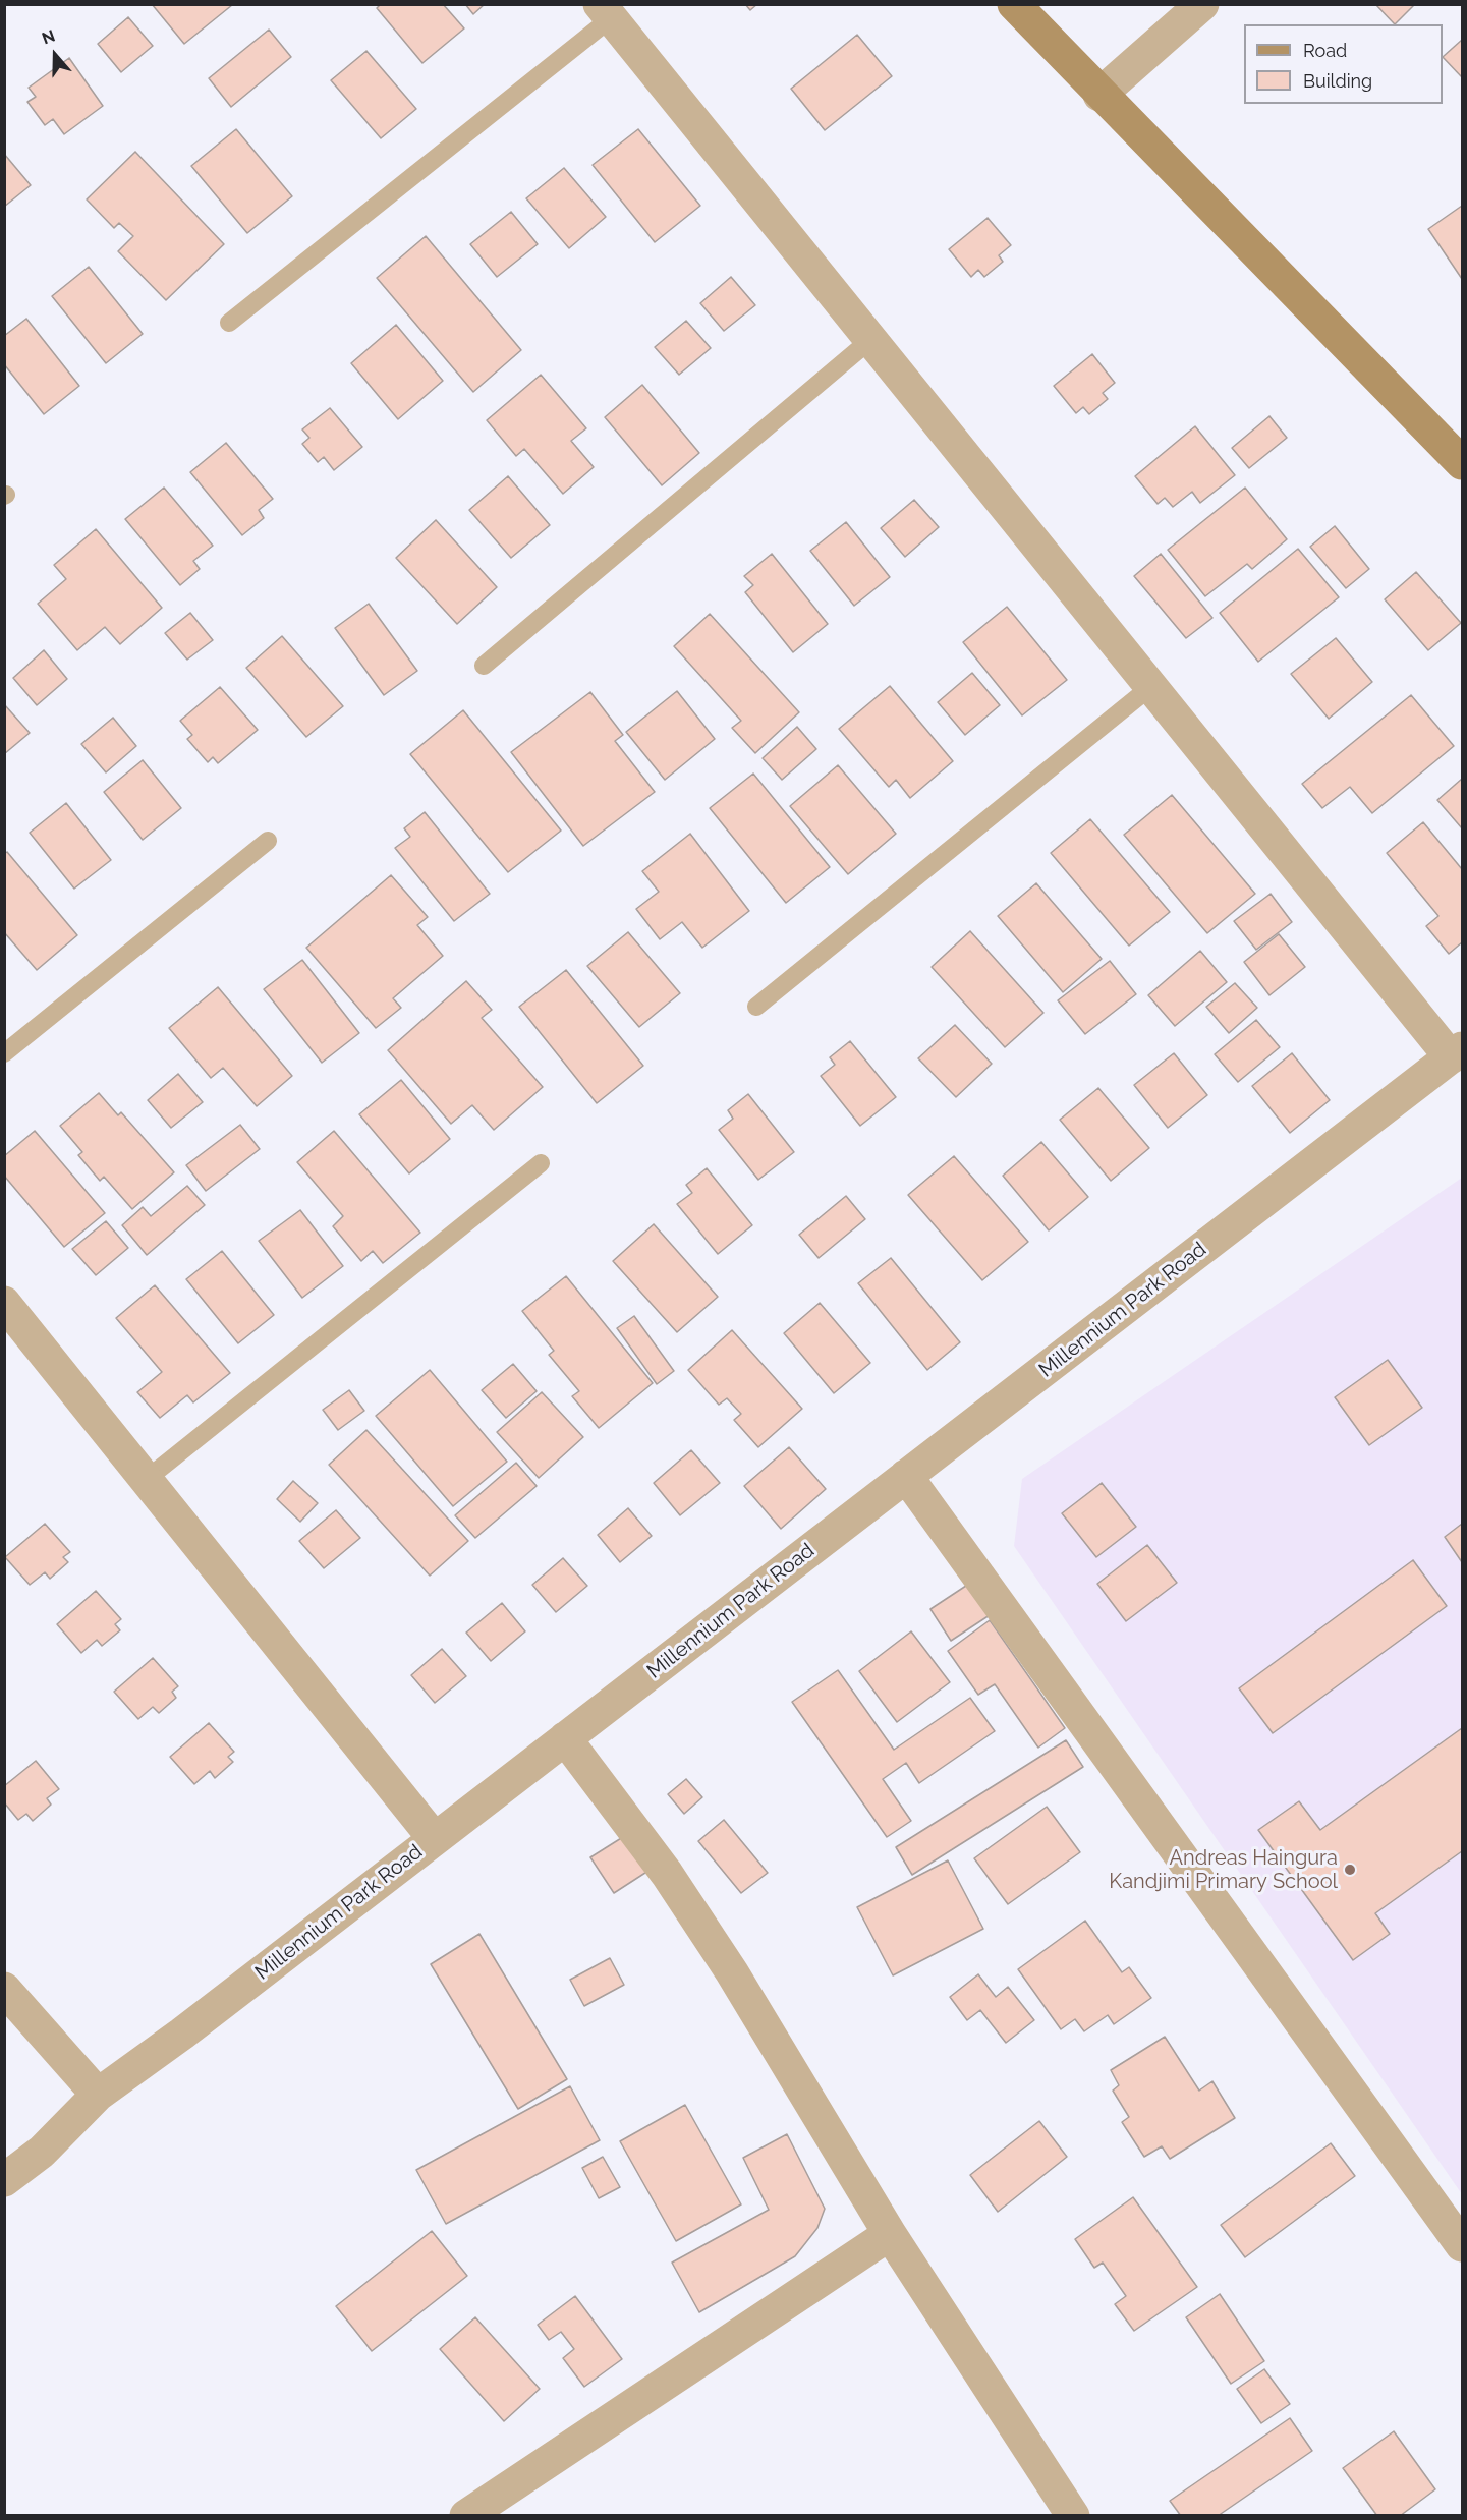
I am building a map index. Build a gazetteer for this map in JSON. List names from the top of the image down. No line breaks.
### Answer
{"streets":{"street":["Millennium Park Road"]},"places":["Andreas Haingura Kandjimi Primary School"],"legend":["Road","Building"],"north":"top"}
